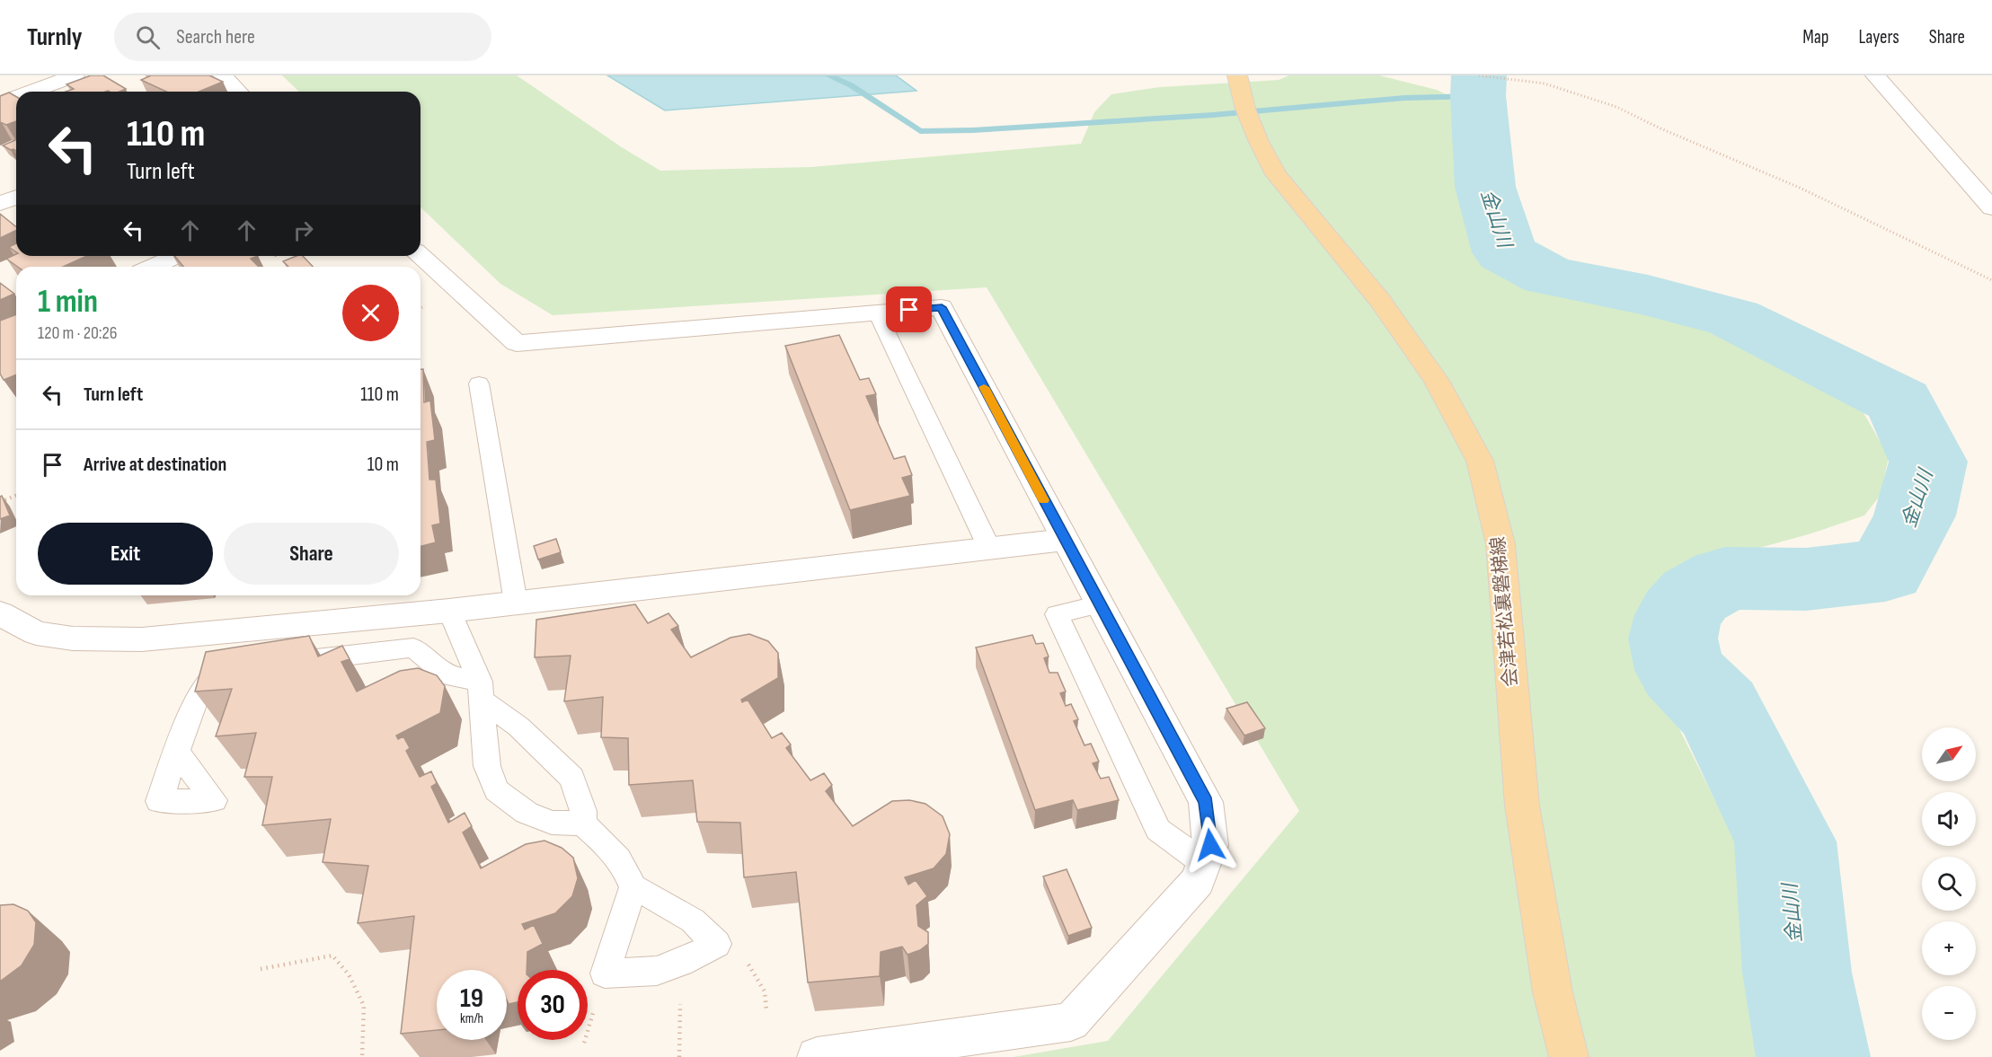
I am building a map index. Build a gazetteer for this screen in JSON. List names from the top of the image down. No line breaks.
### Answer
{"streets":{"main road":["会津若松裏磐梯線"]},"water":["金山川"],"north":"top right","page":{"header":"Turnly","search":"Search here","nav":["Map","Layers","Share"],"turn":["110 m","Turn left"],"heading":["1 min","120 m · 20:26"],"list":[{"name":"Turn left","value":"110 m"},{"name":"Arrive at destination","value":"10 m"}],"buttons":["Exit","Share"],"map_buttons":["+","−"],"speed":"19 km/h","limit":"30"}}
